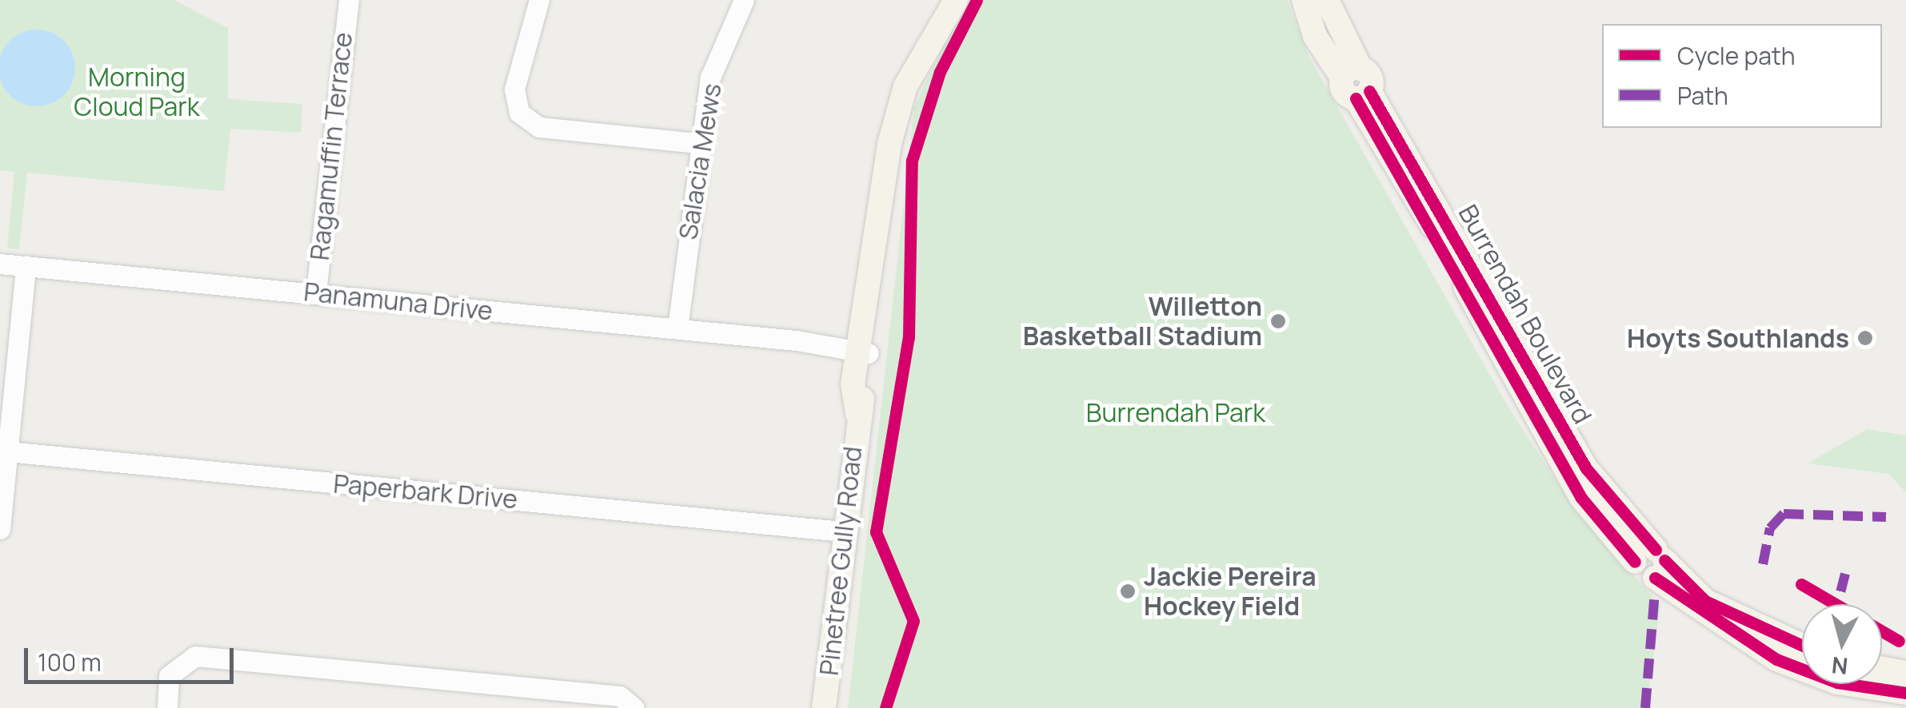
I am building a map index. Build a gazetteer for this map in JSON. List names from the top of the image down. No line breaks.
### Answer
{"streets":{"main road":["Burrendah Boulevard","Pinetree Gully Road"],"street":["Ragamuffin Terrace","Salacia Mews","Panamuna Drive","Paperbark Drive"]},"crossings":[["Ragamuffin Terrace","Panamuna Drive"],["Salacia Mews","Panamuna Drive"],["Panamuna Drive","Pinetree Gully Road"],["Paperbark Drive","Pinetree Gully Road"]],"parks":["Morning Cloud Park","Burrendah Park"],"places":["Willetton Basketball Stadium","Hoyts Southlands","Jackie Pereira Hockey Field"],"legend":["Cycle path","Path"],"scale_bar":"100 m","north":"bottom"}
